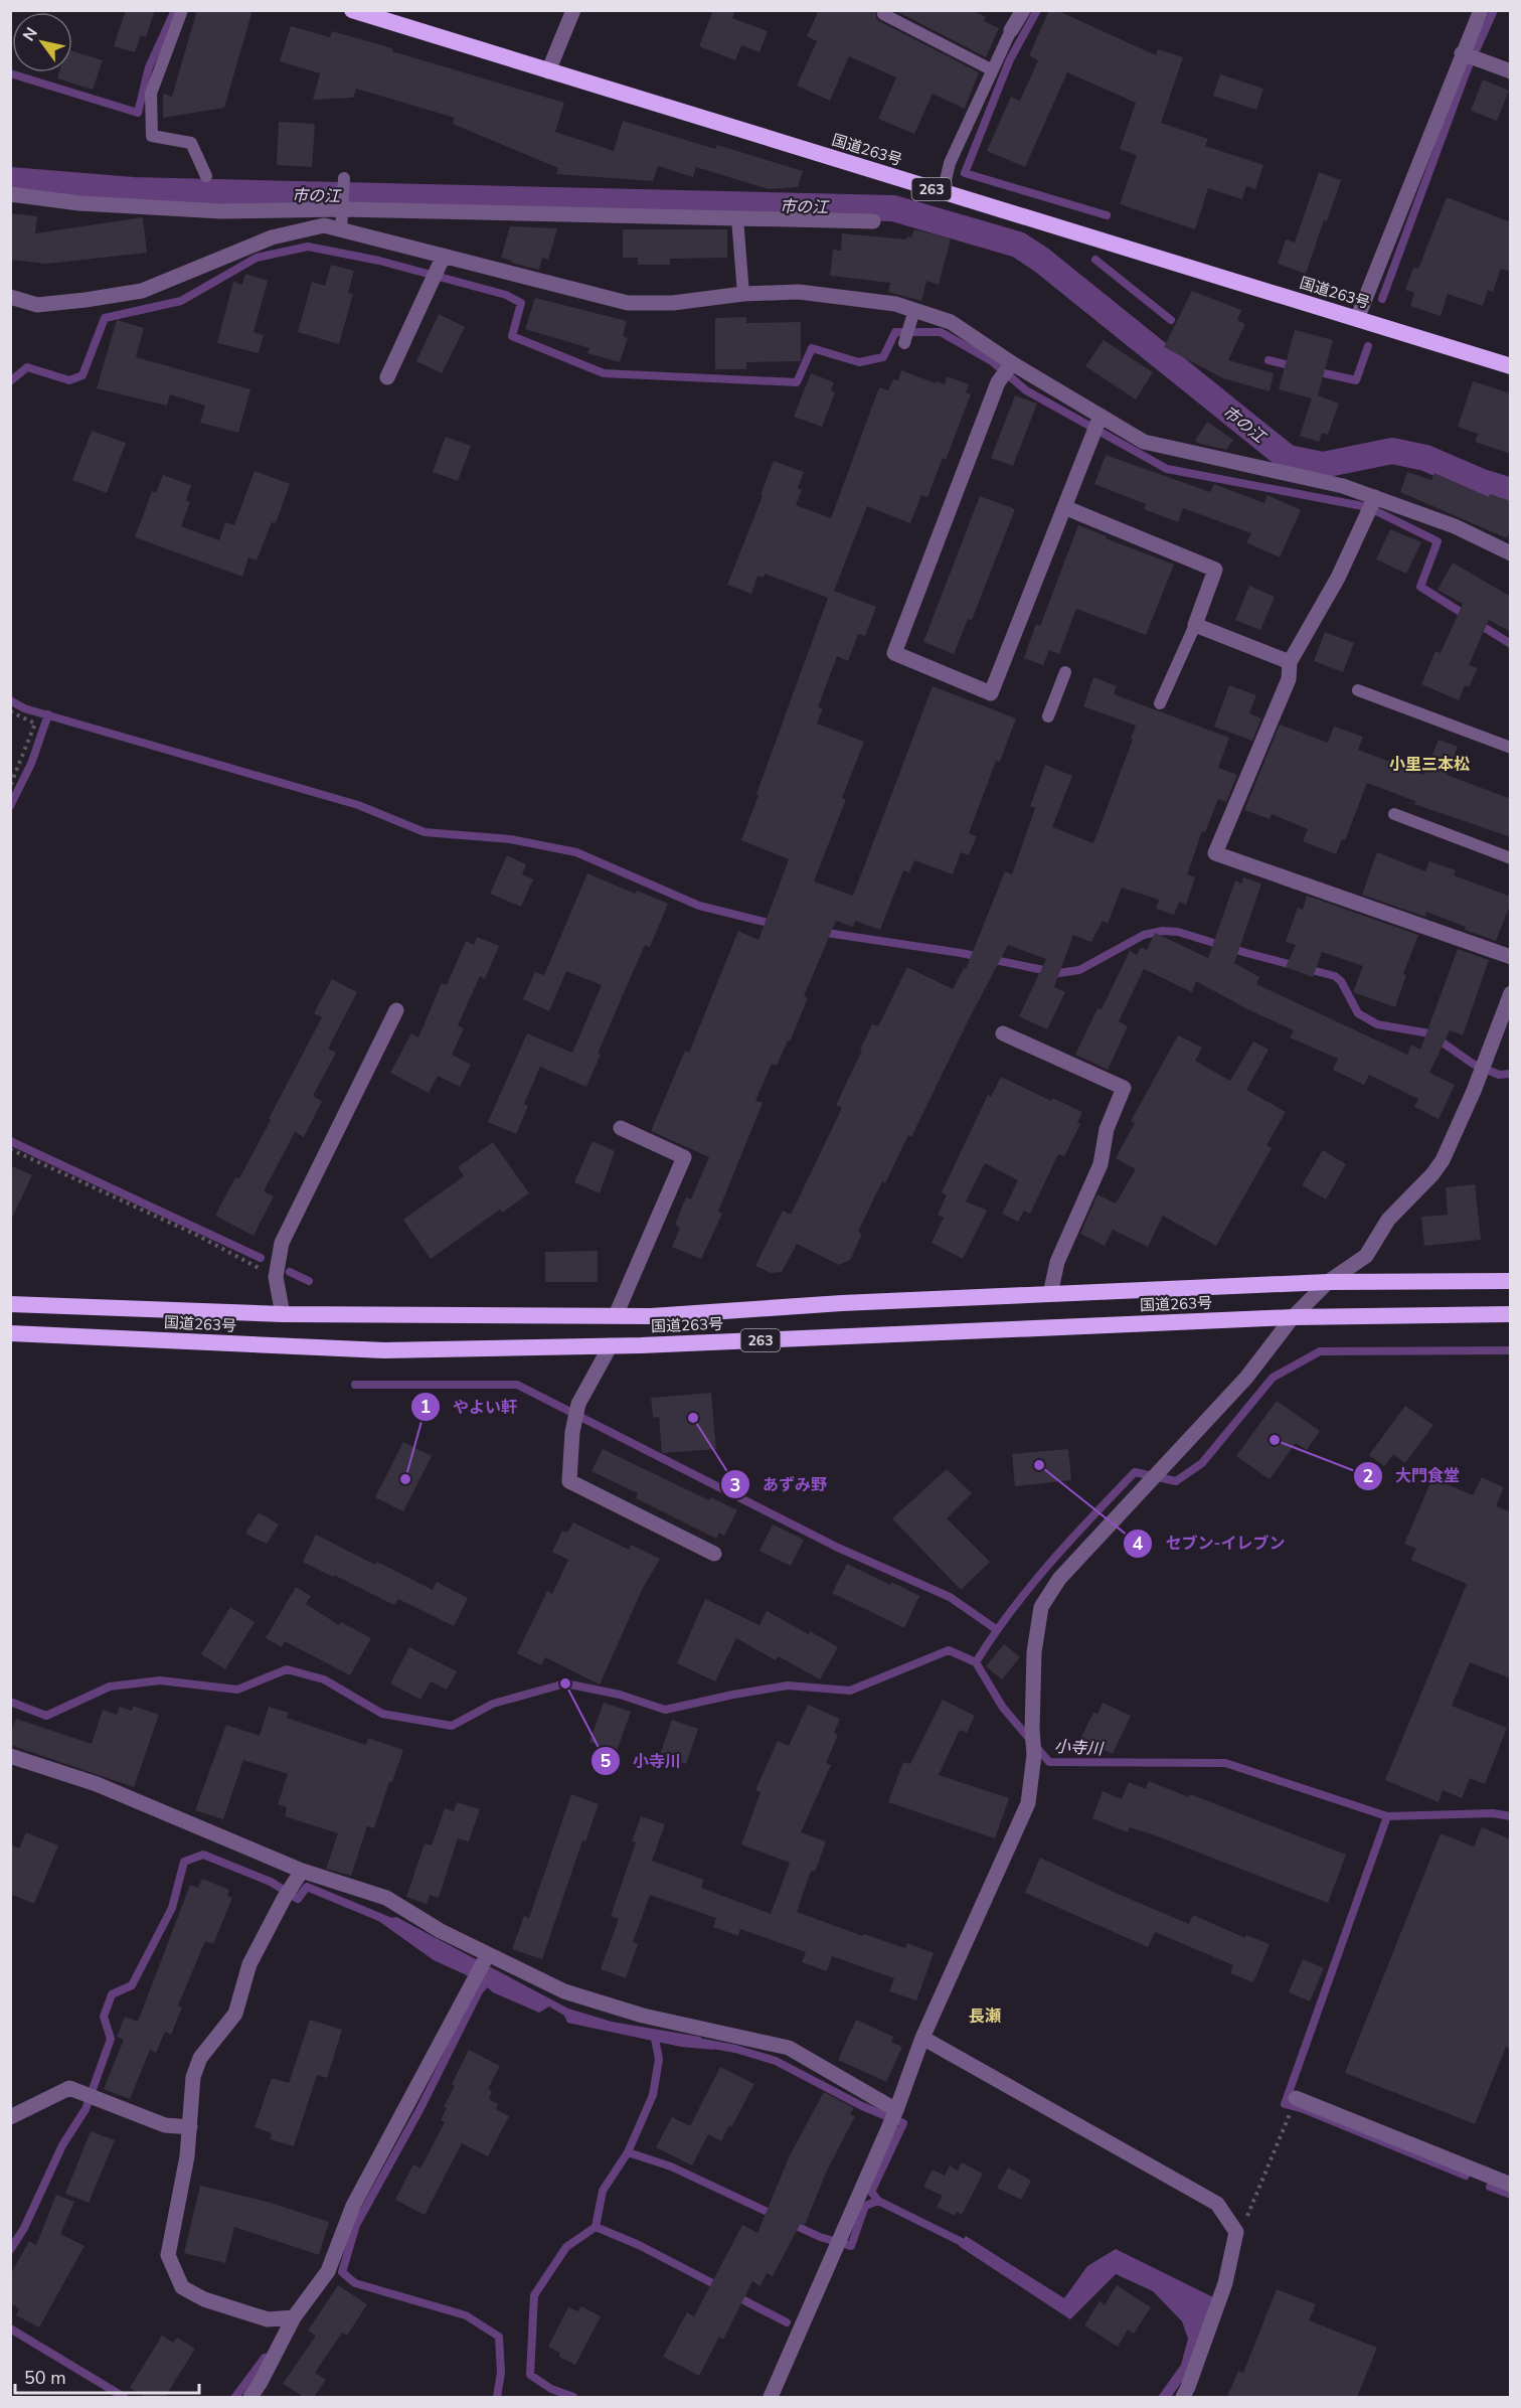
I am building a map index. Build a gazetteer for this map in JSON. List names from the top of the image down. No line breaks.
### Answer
{"streets":{"highway":["国道263号","263"]},"districts":["小里三本松","長瀬"],"water":["市の江","小寺川"],"places":["あずみ野","大門食堂","セブン-イレブン","やよい軒","小寺川"],"scale_bar":"50 m","north":"top left"}
